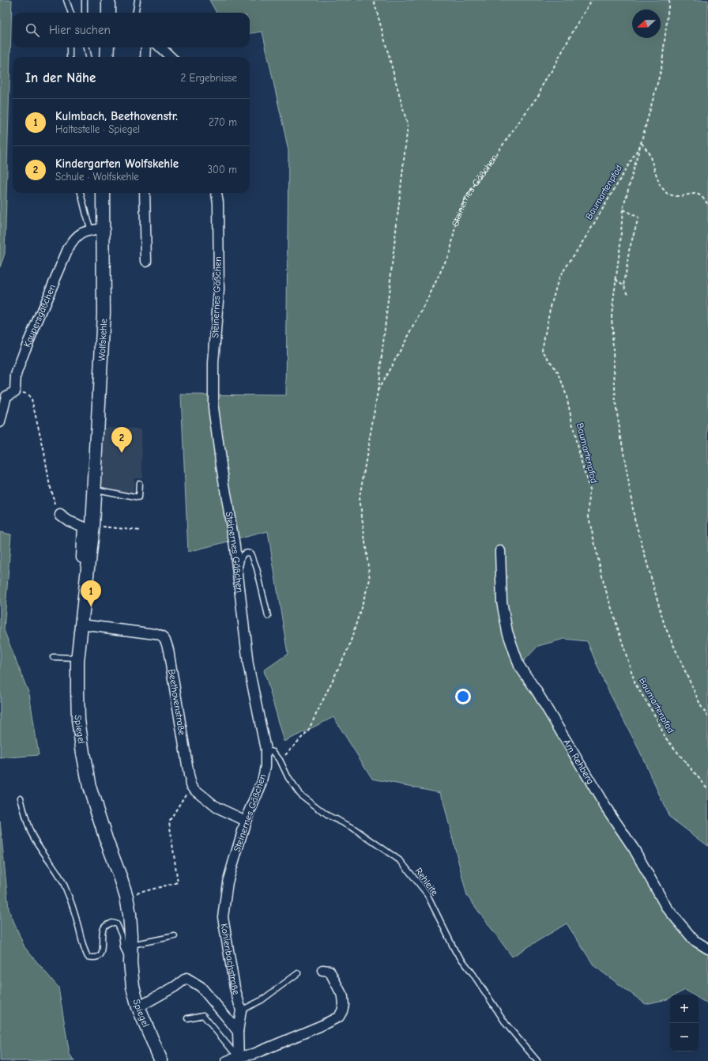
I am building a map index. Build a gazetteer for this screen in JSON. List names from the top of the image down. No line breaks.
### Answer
{"streets":{"street":["Steinernes Gäßchen","Kaupersgäßchen","Wolfskehle","Beethovenstraße","Spiegel","Am Rehberg","Kohlenbachstraße"],"lane":["Rehleite"],"path":["Baumartenpfad"]},"crossings":[["Steinernes Gäßchen","Beethovenstraße"],["Steinernes Gäßchen","Rehleite"],["Steinernes Gäßchen","Kohlenbachstraße"],["Kaupersgäßchen","Wolfskehle"],["Wolfskehle","Spiegel"],["Beethovenstraße","Spiegel"]],"north":"left","page":{"search":"Hier suchen","heading":["In der Nähe","2 Ergebnisse"],"list":[{"mark":"1","name":"Kulmbach, Beethovenstr.","note":"Haltestelle · Spiegel","value":"270 m"},{"mark":"2","name":"Kindergarten Wolfskehle","note":"Schule · Wolfskehle","value":"300 m"}],"pins":["2","1"],"map_buttons":["+","−"]}}
